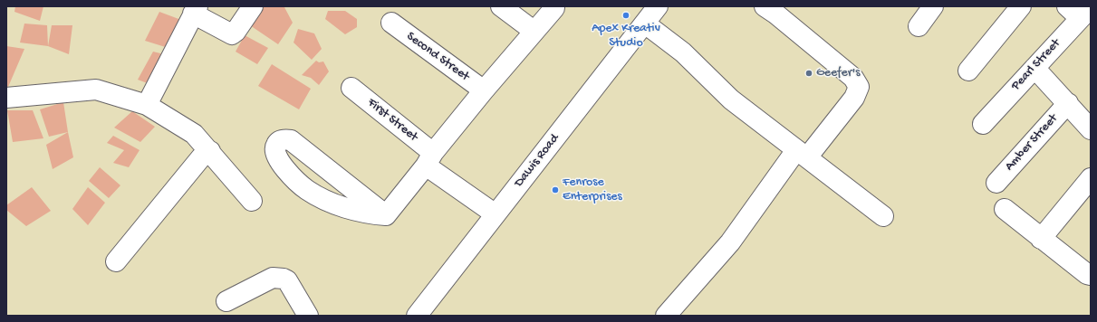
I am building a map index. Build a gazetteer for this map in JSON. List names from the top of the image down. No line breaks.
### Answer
{"streets":{"street":["Second Street","Pearl Street","First Street","Amber Street","Dawis Road"]},"crossings":[["First Street","Dawis Road"]],"places":["Apex Kreativ Studio","Geefer's","Fenrose Enterprises"]}
